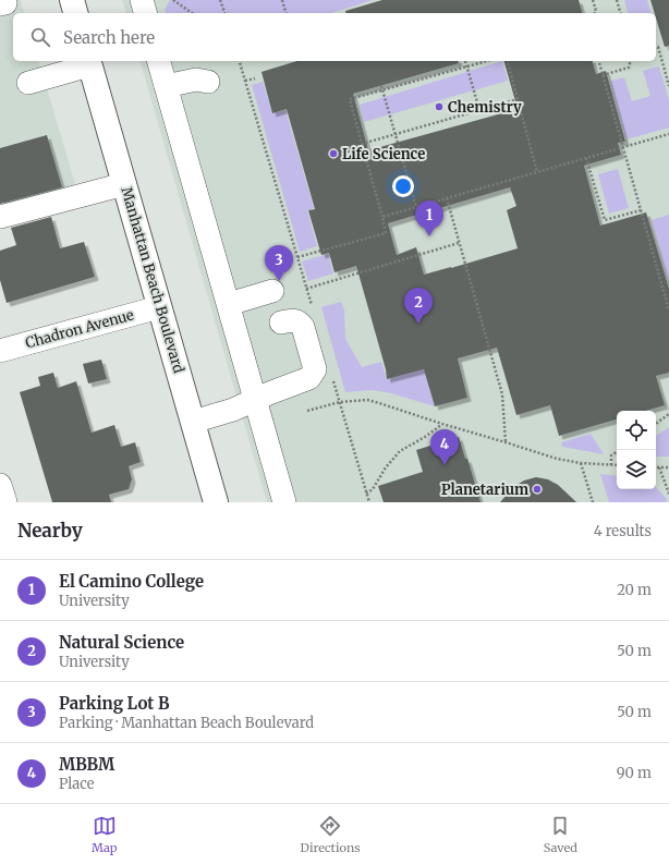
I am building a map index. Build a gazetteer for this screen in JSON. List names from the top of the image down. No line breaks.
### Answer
{"streets":{"main road":["Manhattan Beach Boulevard"],"street":["Chadron Avenue"]},"crossings":[["Manhattan Beach Boulevard","Chadron Avenue"]],"places":["Chemistry","Life Science","Planetarium"],"page":{"search":"Search here","pins":["1","3","2","4"],"heading":["Nearby","4 results"],"list":[{"mark":"1","name":"El Camino College","note":"University","value":"20 m"},{"mark":"2","name":"Natural Science","note":"University","value":"50 m"},{"mark":"3","name":"Parking Lot B","note":"Parking · Manhattan Beach Boulevard","value":"50 m"},{"mark":"4","name":"MBBM","note":"Place","value":"90 m"}],"nav":["Map","Directions","Saved"]}}
